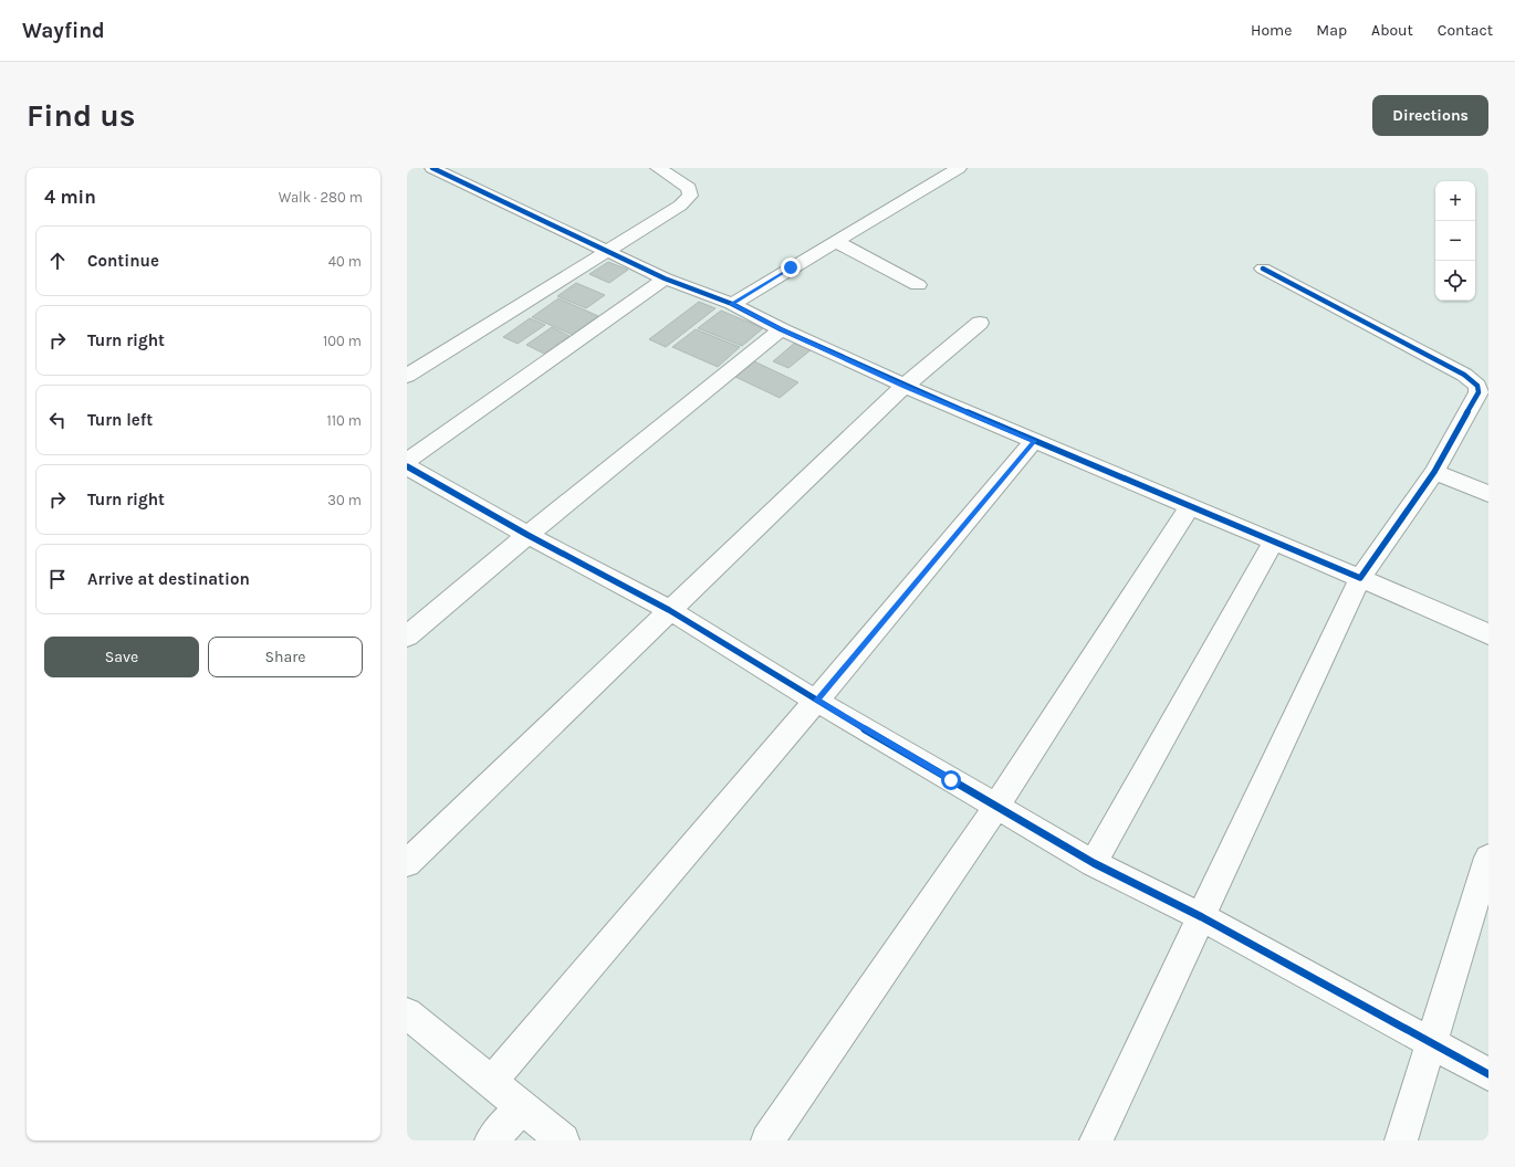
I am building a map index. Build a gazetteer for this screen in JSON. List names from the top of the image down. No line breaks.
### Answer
{"page":{"header":"Wayfind","nav":["Home","Map","About","Contact"],"buttons":["Directions",["Save","Share"]],"title":"Find us","heading":["4 min","Walk · 280 m"],"map_buttons":["+","−"],"list":[["Continue","40 m"],["Turn right","100 m"],["Turn left","110 m"],["Turn right","30 m"],"Arrive at destination"]}}
